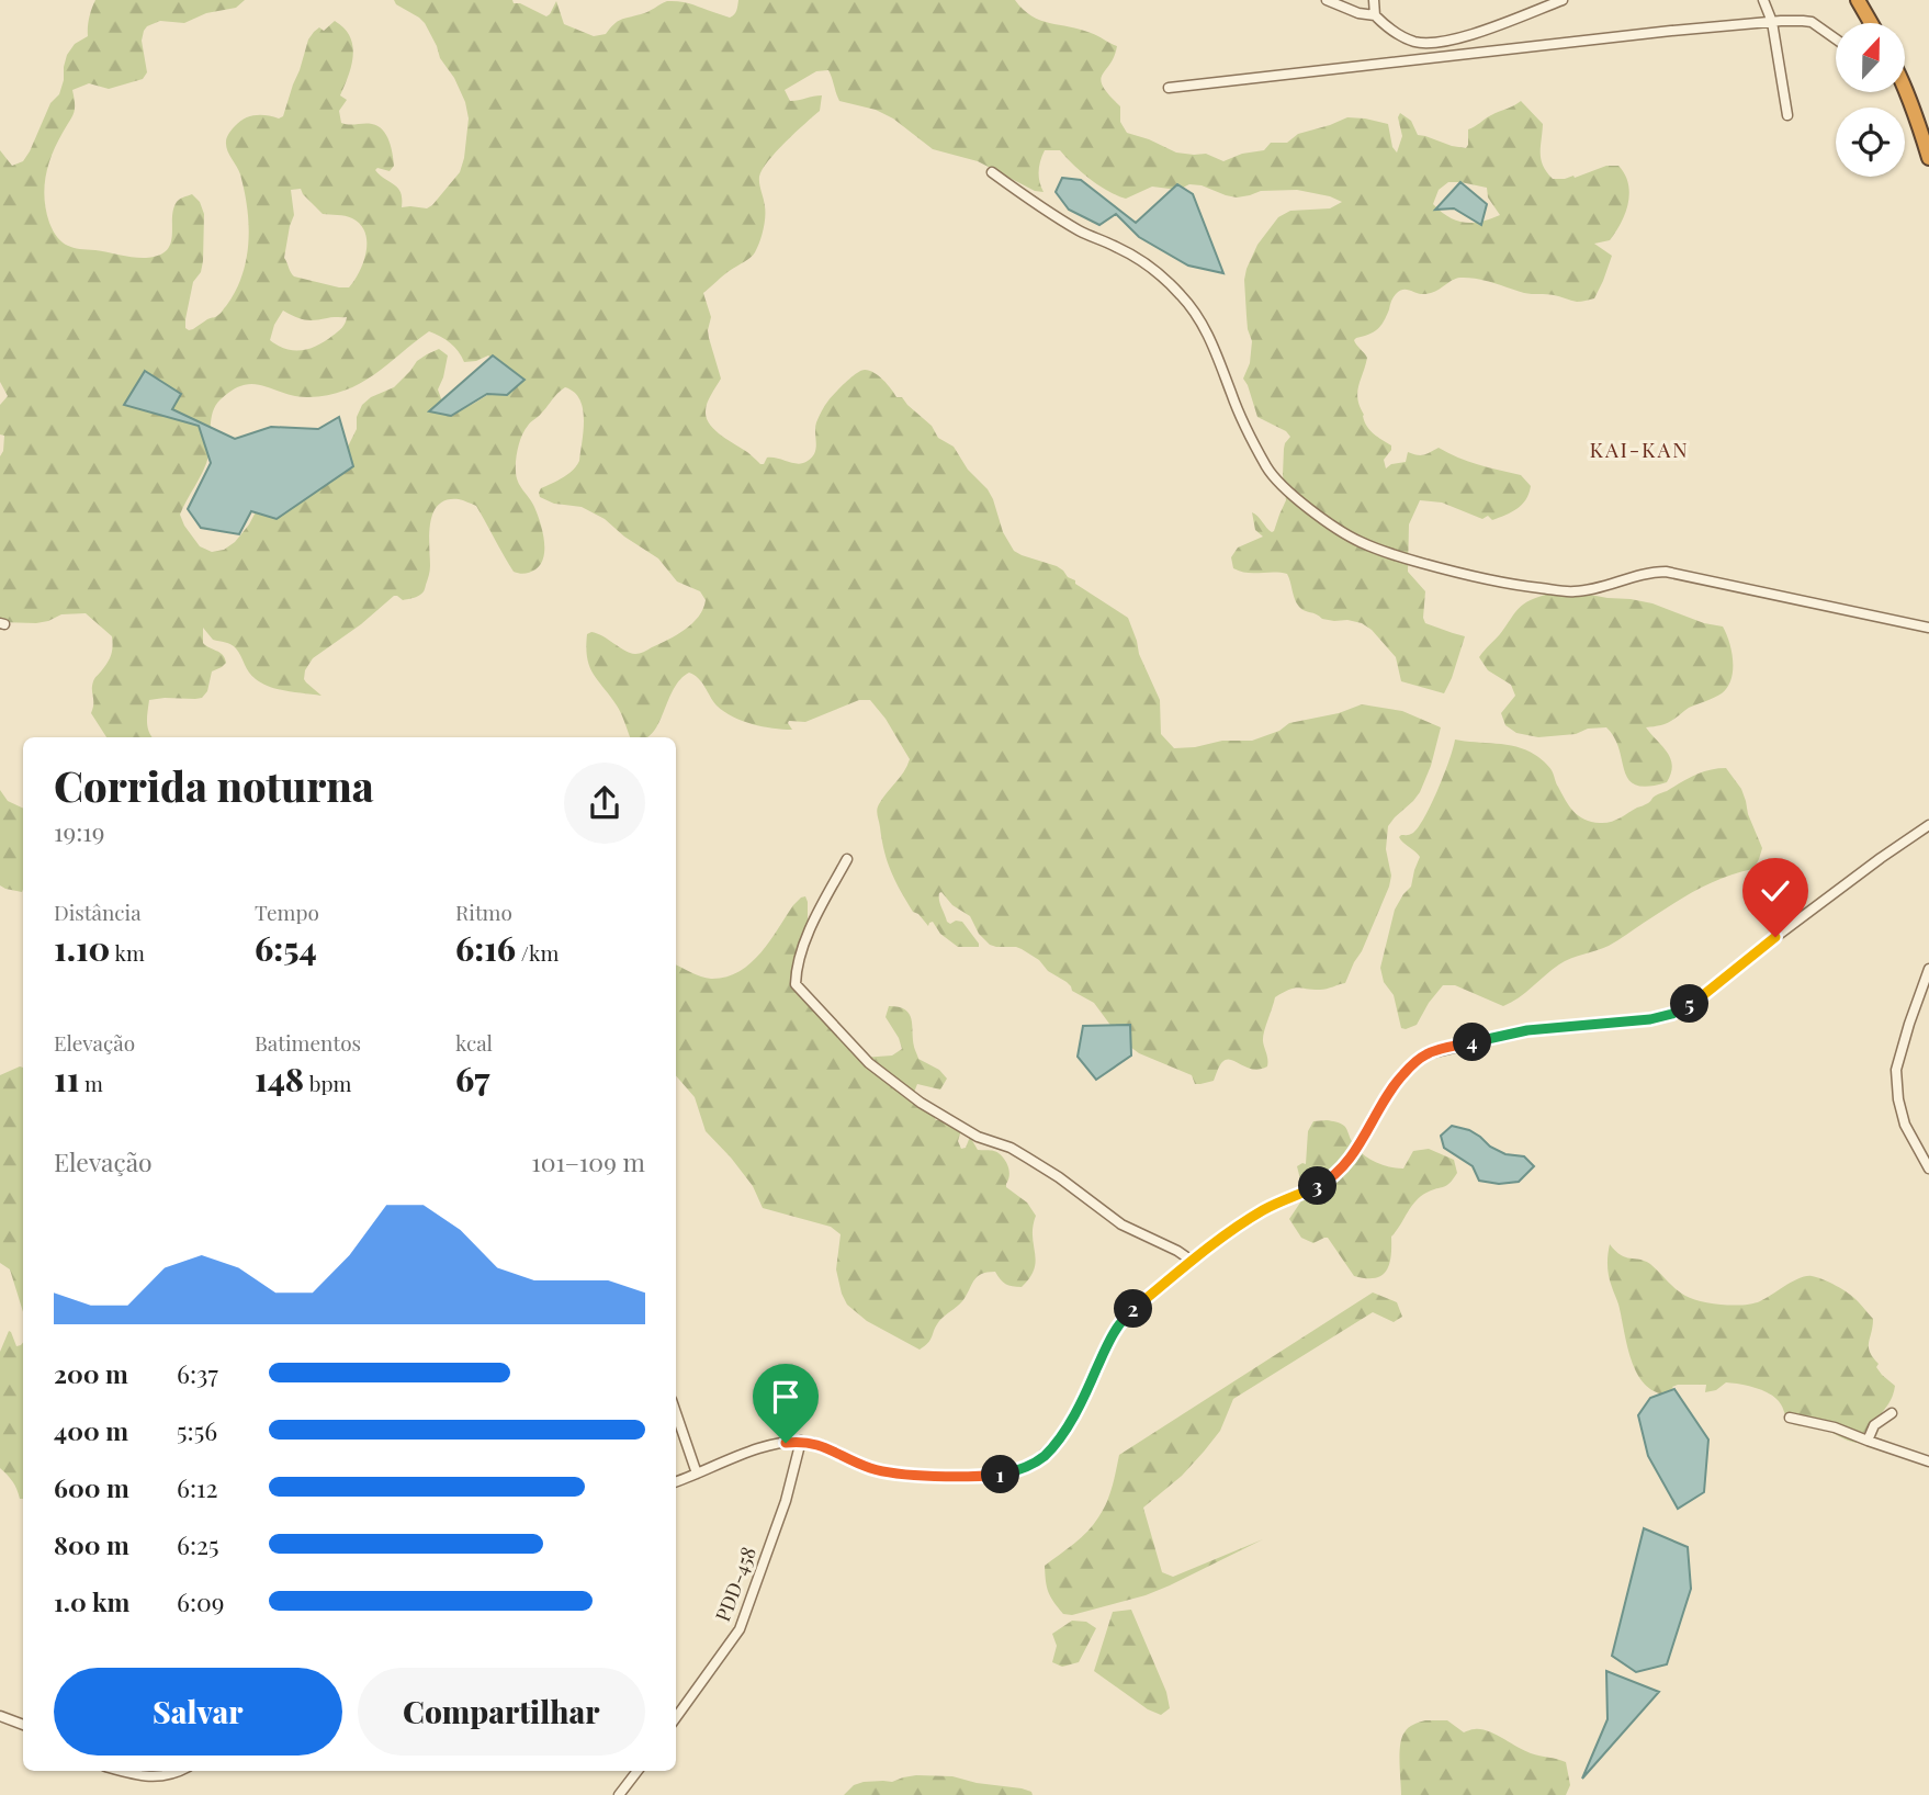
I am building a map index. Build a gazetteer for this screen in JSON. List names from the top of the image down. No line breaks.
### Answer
{"streets":{"street":["PDD-458"]},"districts":["KAI-KAN"],"north":"top","page":{"heading":["Corrida noturna","19:19"],"stats":[["Distância","1.10 km"],["Tempo","6:54"],["Ritmo","6:16 /km"],["Elevação","11 m"],["Batimentos","148 bpm"],["kcal","67"]],"pins":["5","4","3","2","1"],"chart":["Elevação","101–109 m"],"list":[{"name":"200 m","note":"6:37"},{"name":"400 m","note":"5:56"},{"name":"600 m","note":"6:12"},{"name":"800 m","note":"6:25"},{"name":"1.0 km","note":"6:09"}],"buttons":["Salvar","Compartilhar"]}}
